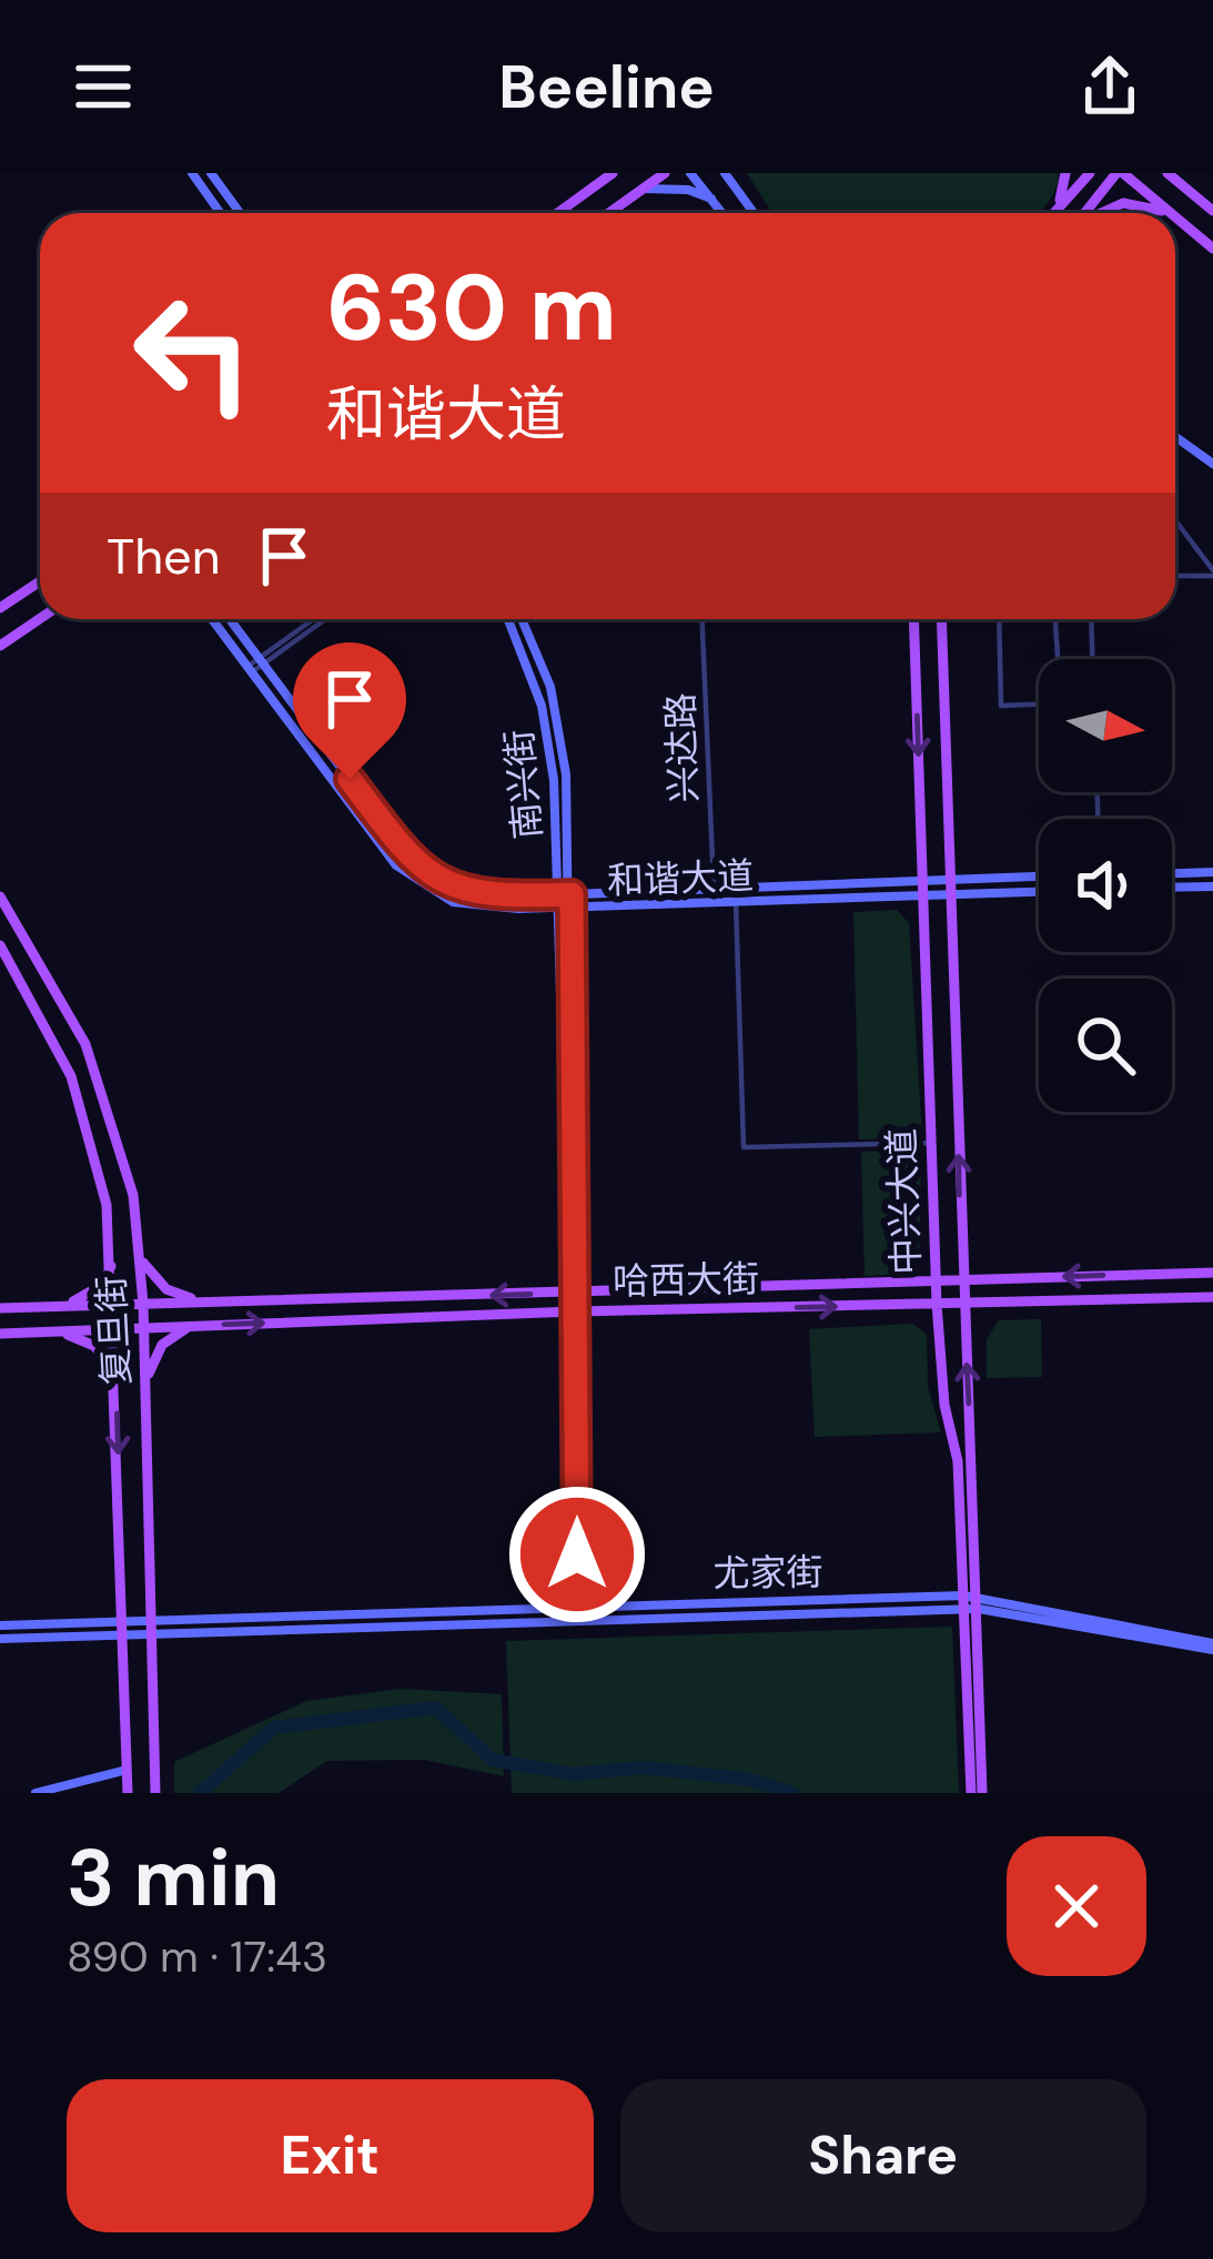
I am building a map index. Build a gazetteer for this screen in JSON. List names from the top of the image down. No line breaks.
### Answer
{"streets":{"main road":["南兴街","和谐大道","中兴大道","哈西大街","复旦街","尤家街"],"street":["兴达路"]},"crossings":[["兴达路","和谐大道"],["南兴街","和谐大道"],["南兴街","哈西大街"],["南兴街","尤家街"],["和谐大道","中兴大道"],["中兴大道","哈西大街"],["中兴大道","尤家街"],["哈西大街","复旦街"],["复旦街","尤家街"]],"north":"right","page":{"header":"Beeline","turn":["630 m","和谐大道"],"then":"Then","heading":["3 min","890 m · 17:43"],"buttons":["Exit","Share"]}}
